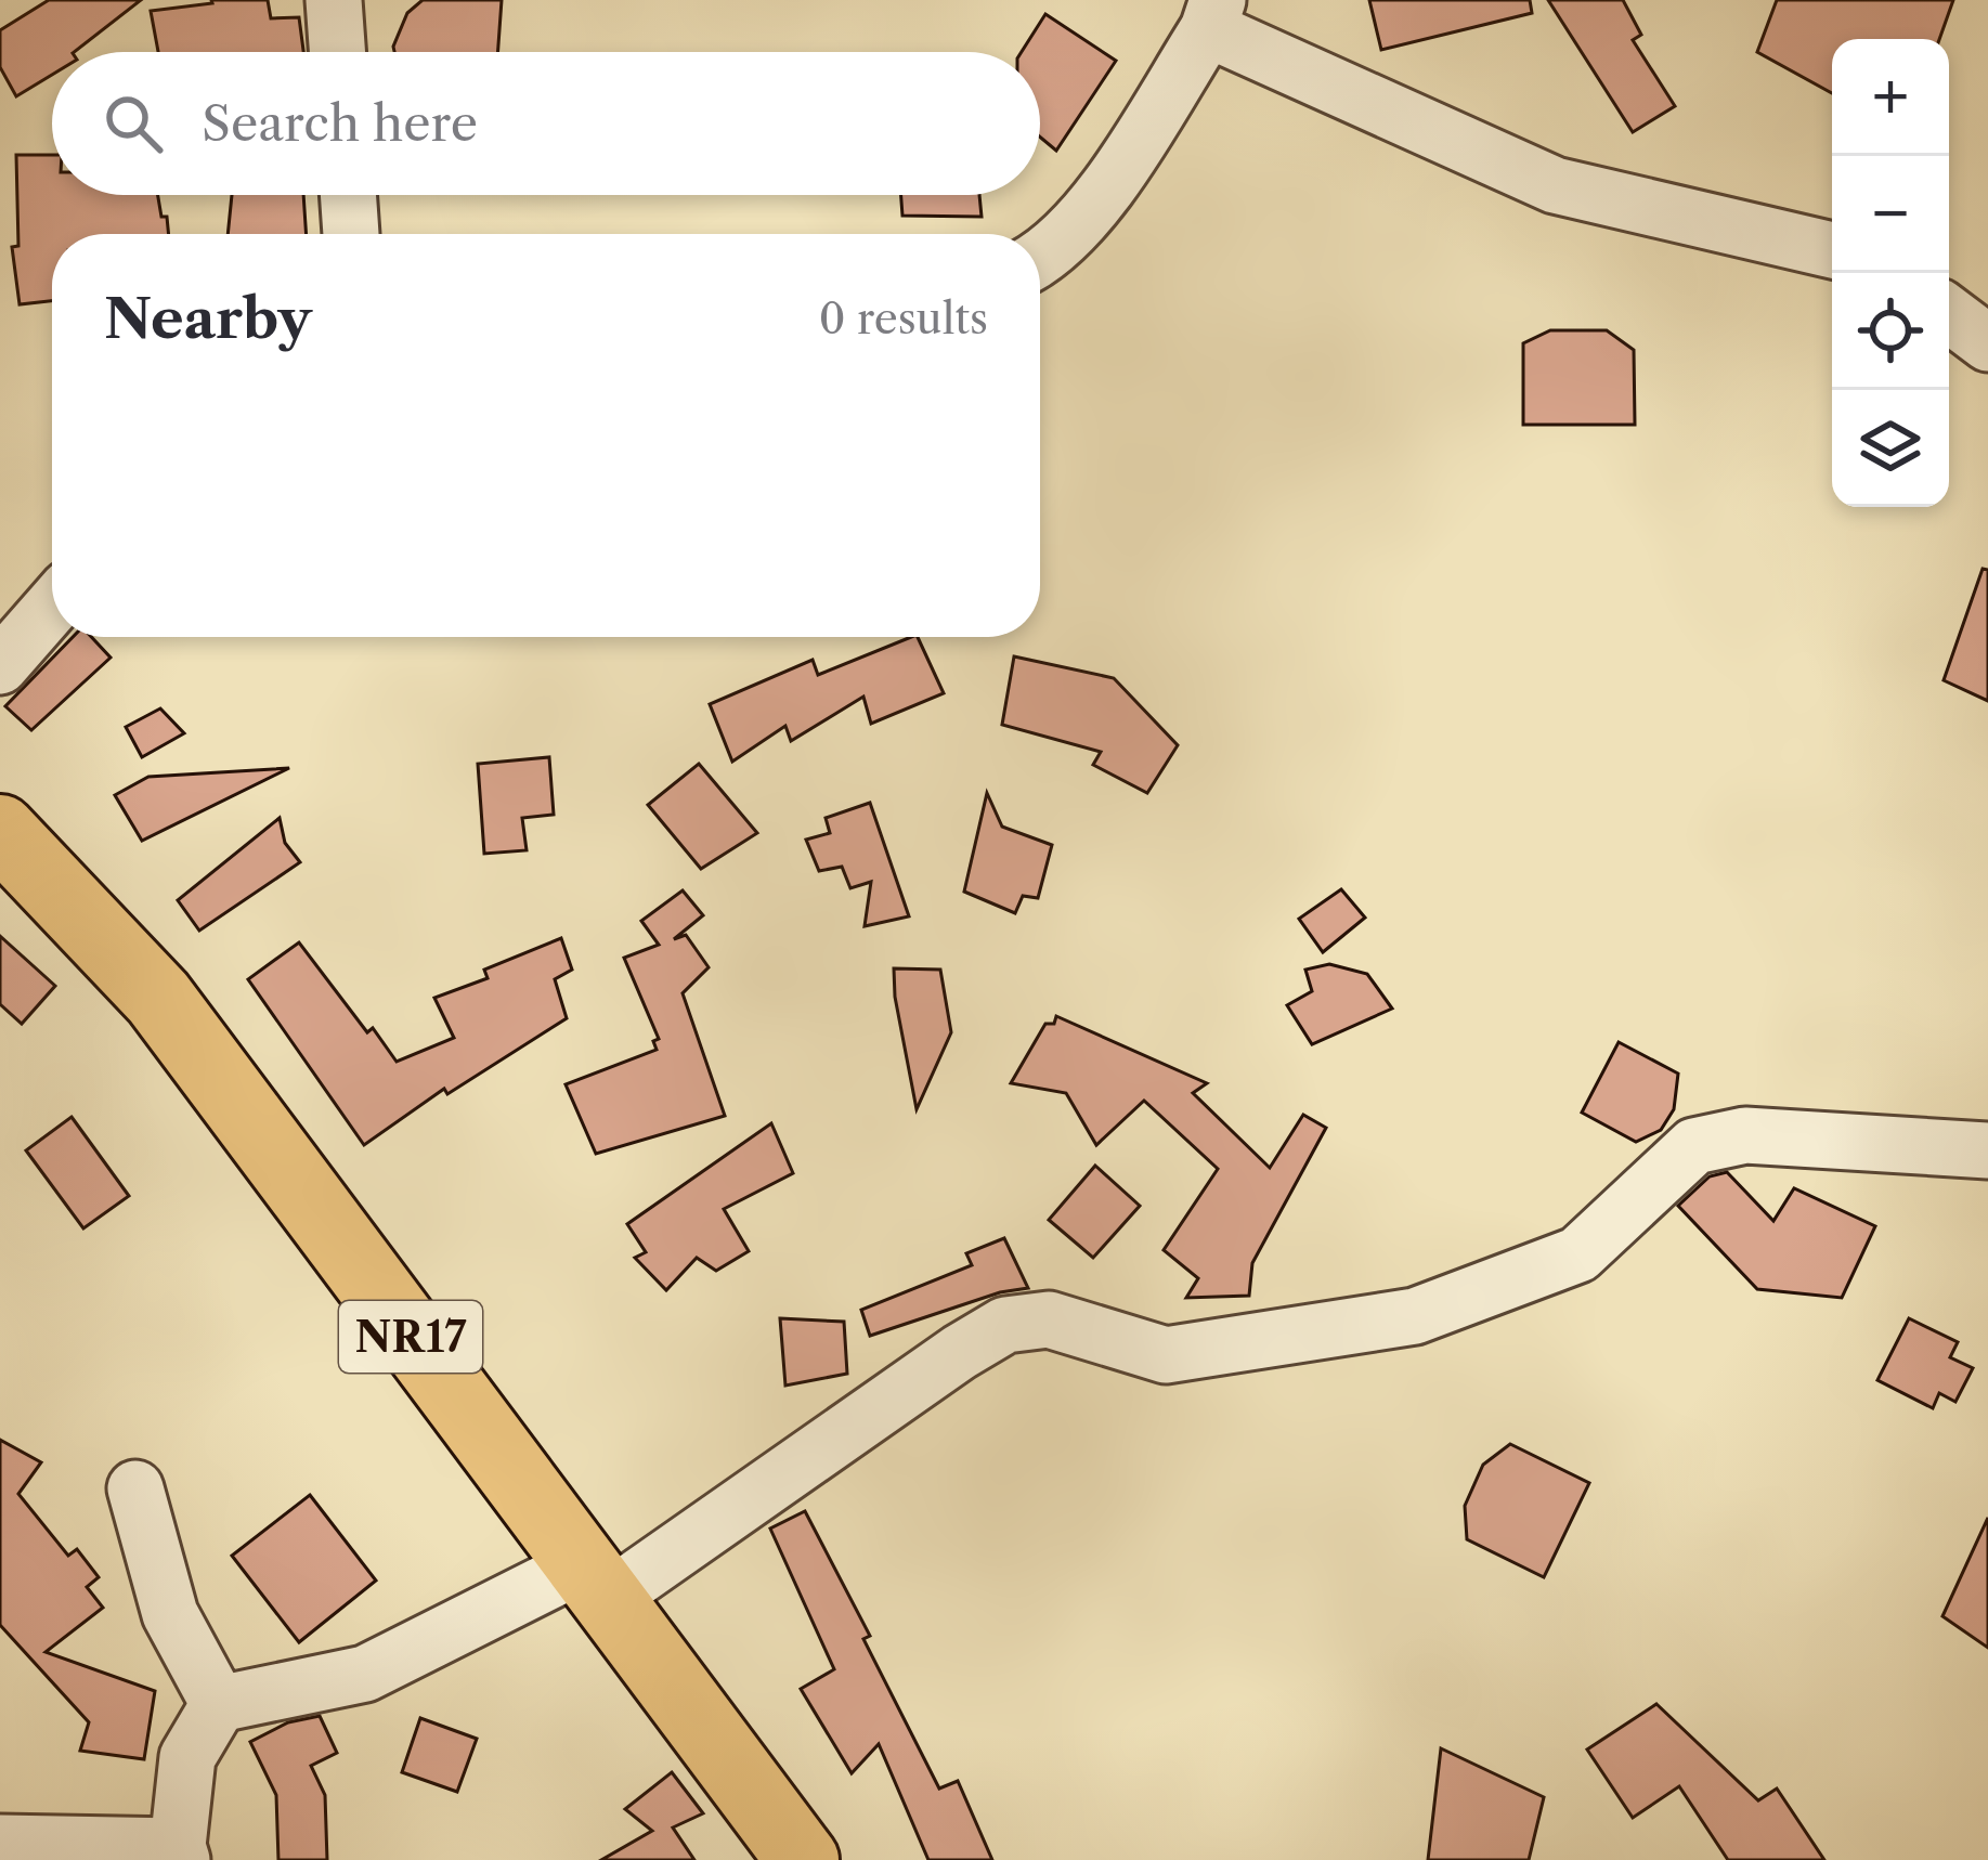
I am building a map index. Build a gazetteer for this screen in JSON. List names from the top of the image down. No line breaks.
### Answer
{"streets":{"main road":["NR17"]},"page":{"map_buttons":["+","−"],"search":"Search here","heading":["Nearby","0 results"]}}
